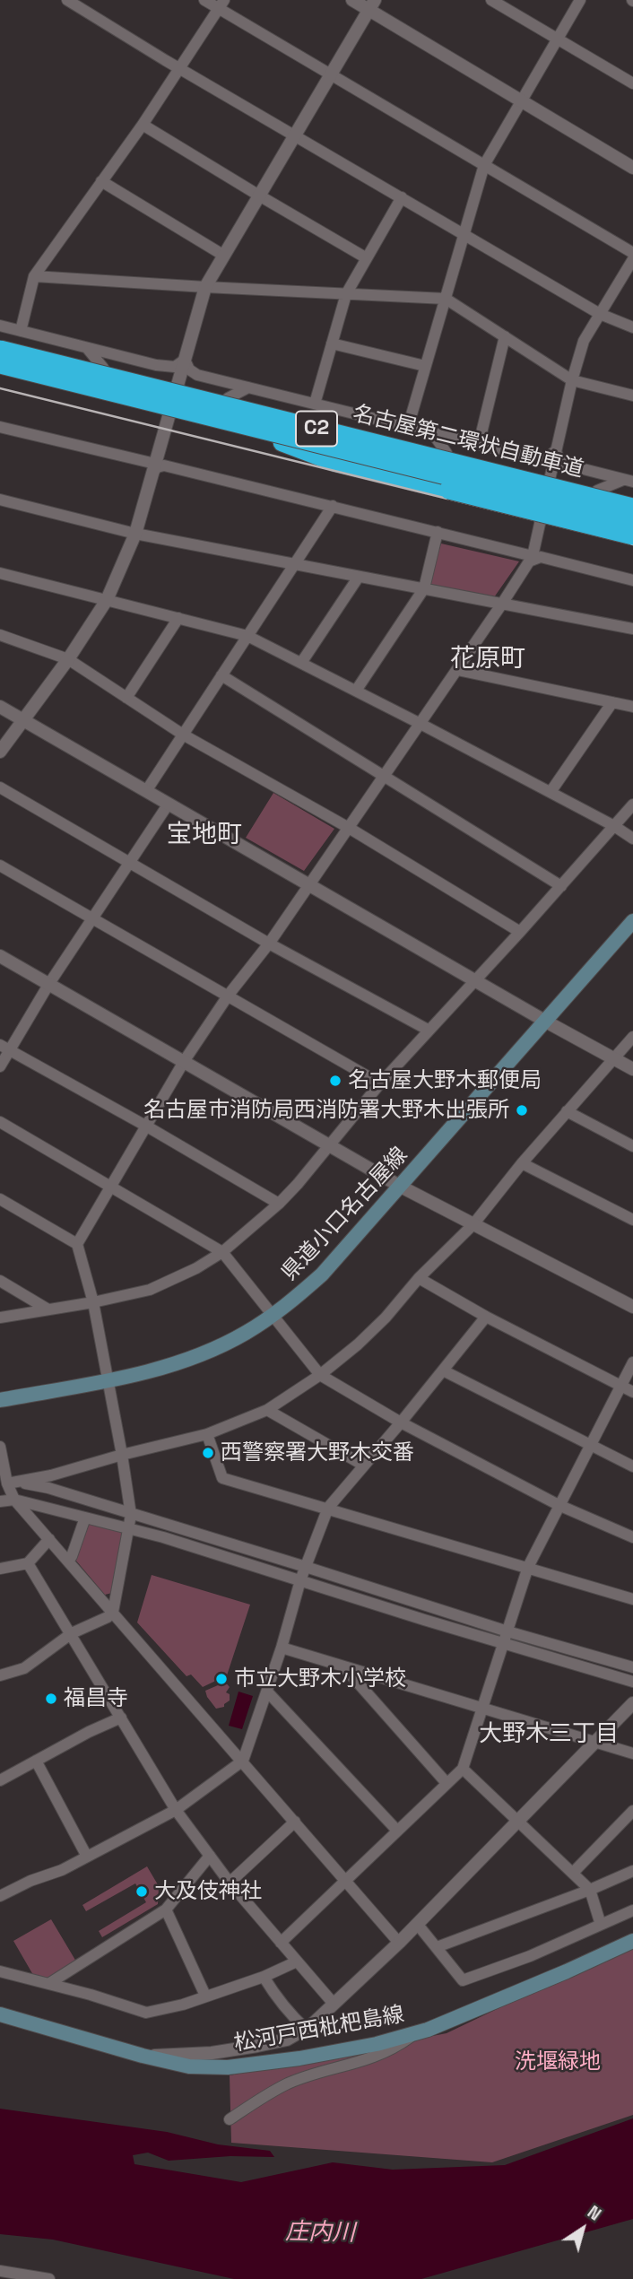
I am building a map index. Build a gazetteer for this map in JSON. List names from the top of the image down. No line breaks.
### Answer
{"streets":{"highway":["C2","名古屋第二環状自動車道"],"main road":["県道小口名古屋線","松河戸西枇杷島線"]},"districts":["花原町","宝地町","大野木三丁目"],"water":["庄内川"],"parks":["洗堰緑地"],"places":["名古屋大野木郵便局","名古屋市消防局西消防署大野木出張所","西警察署大野木交番","市立大野木小学校","福昌寺","大及伎神社"],"north":"top right"}
